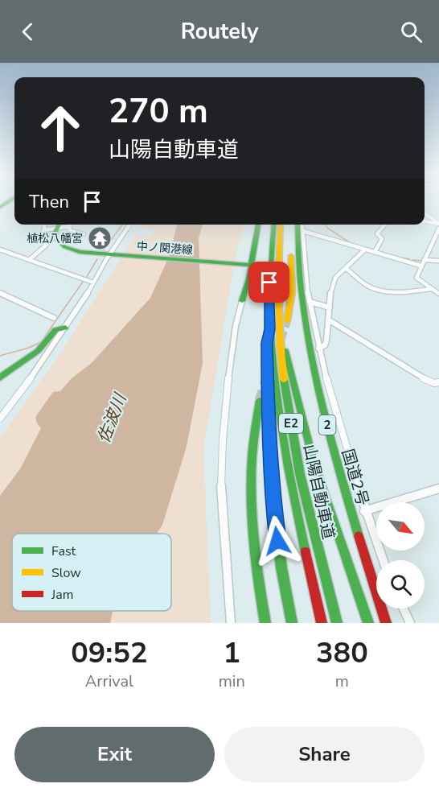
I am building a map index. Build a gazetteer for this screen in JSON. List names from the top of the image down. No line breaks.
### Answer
{"streets":{"main road":["中ノ関港線","E2","2","国道2号","山陽自動車道"]},"water":["佐波川"],"places":{"temple":["植松八幡宮"]},"legend":["Fast","Slow","Jam"],"north":"bottom right","page":{"header":"Routely","turn":["270 m","山陽自動車道"],"then":"Then","eta":["09:52","Arrival","1","min","380","m"],"buttons":["Exit","Share"]}}
